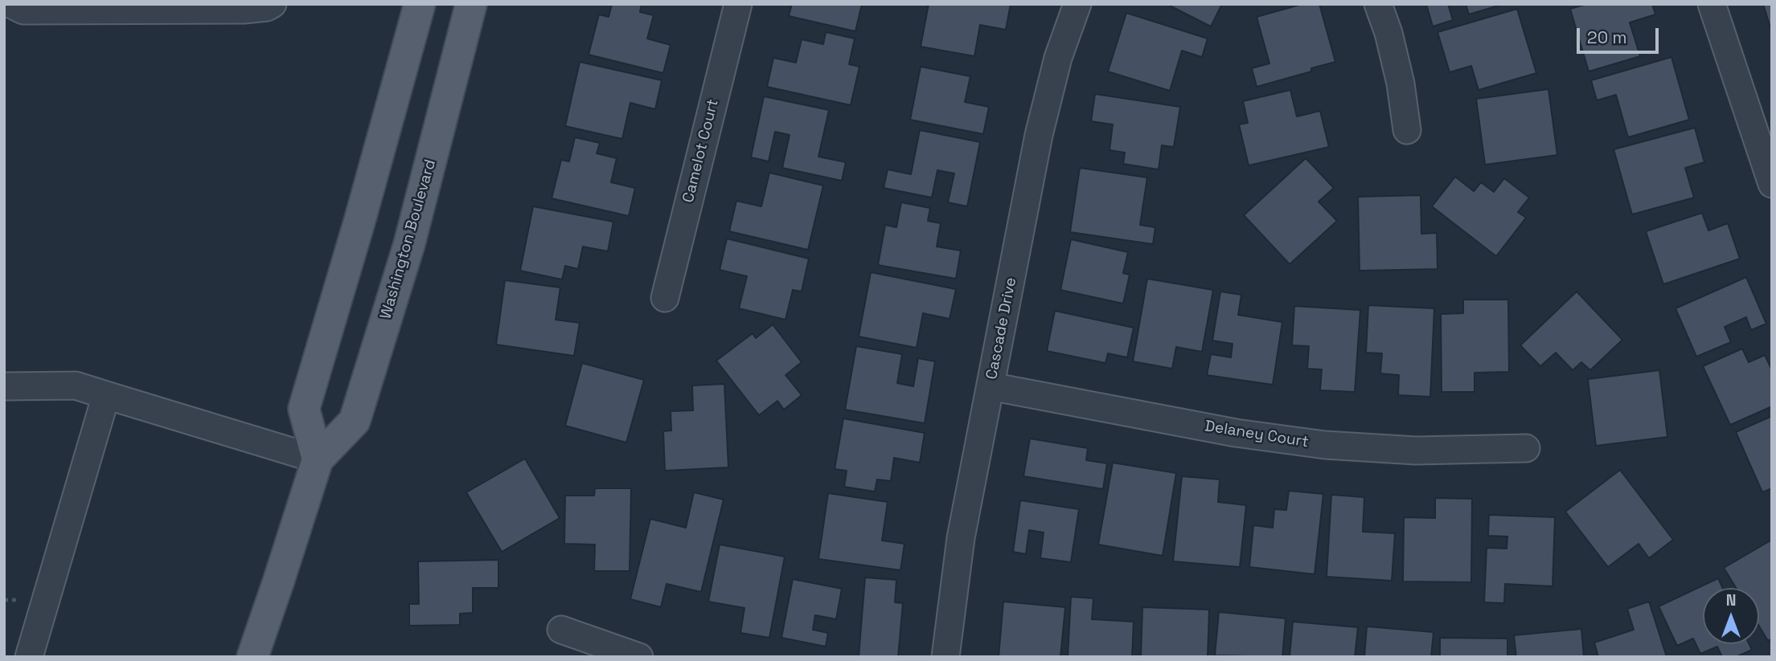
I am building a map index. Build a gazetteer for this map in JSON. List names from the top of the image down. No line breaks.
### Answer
{"streets":{"main road":["Washington Boulevard"],"street":["Camelot Court","Cascade Drive","Delaney Court"]},"crossings":[["Cascade Drive","Delaney Court"]],"scale_bar":"20 m","north":"top"}
